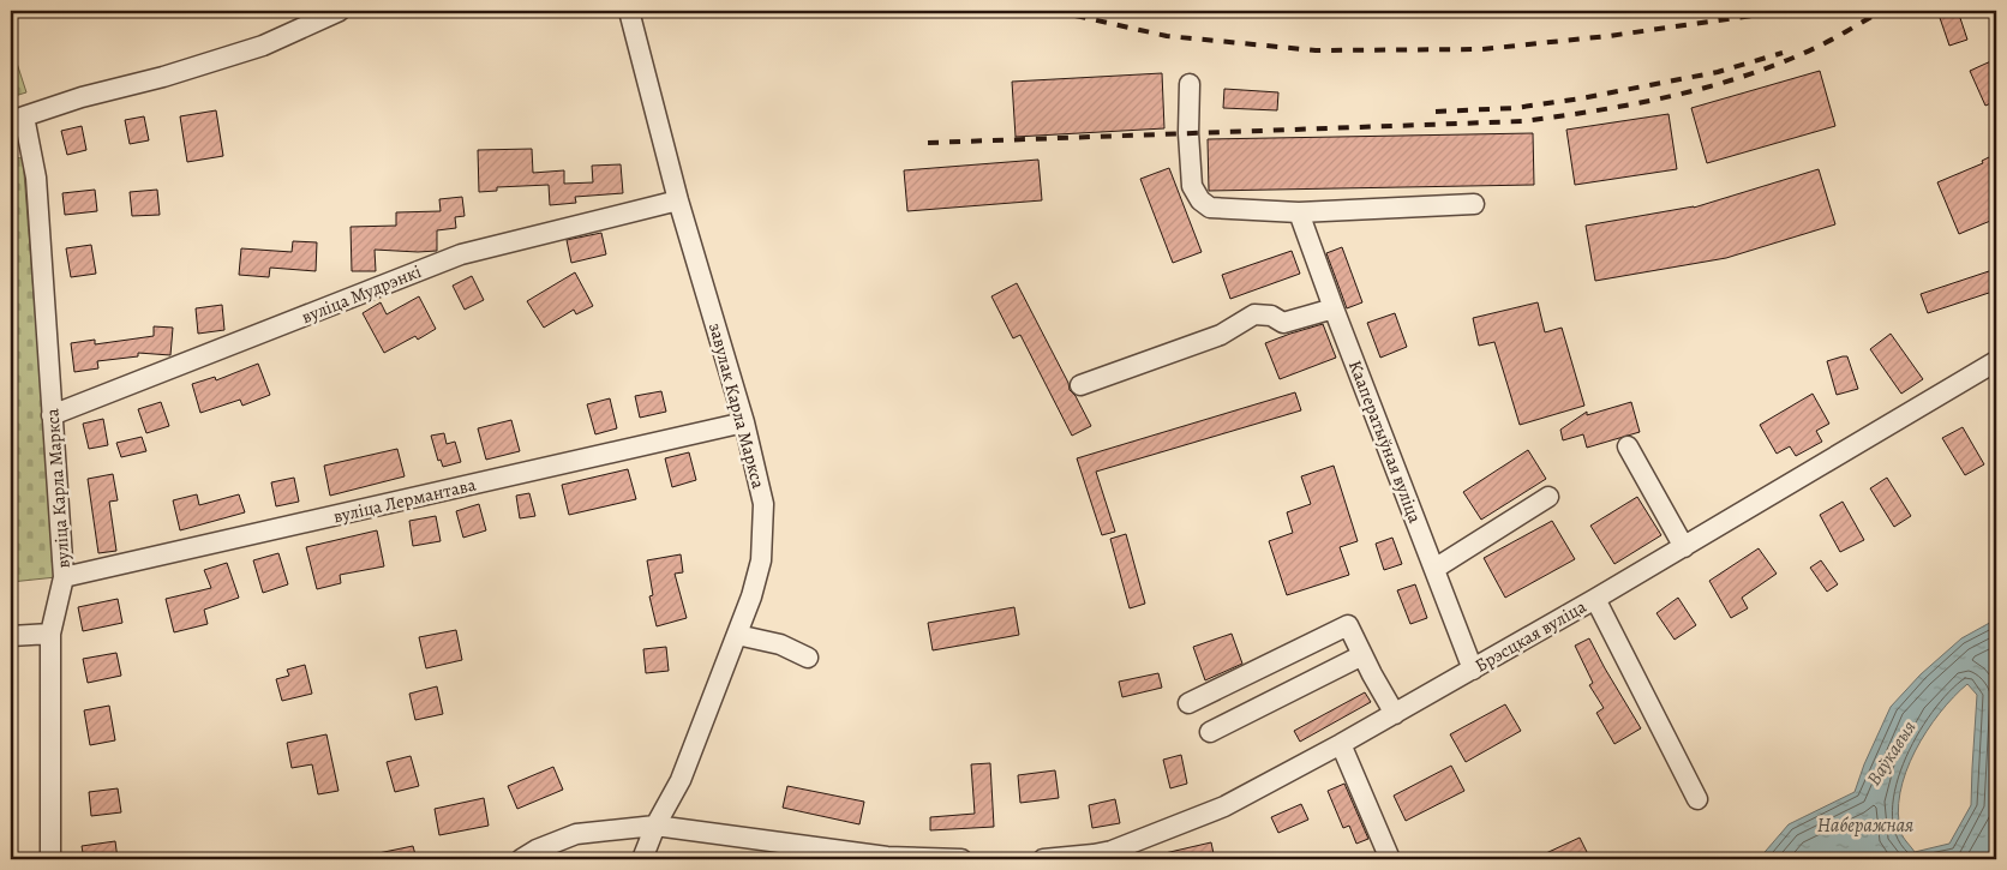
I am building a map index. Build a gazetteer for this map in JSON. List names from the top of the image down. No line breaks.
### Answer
{"streets":{"street":["вуліца Мудрэнкі","завулак Карла Маркса","Кааператыўная вуліца","вуліца Карла Маркса","вуліца Лермантава","Брэсцкая вуліца"]},"crossings":[["вуліца Мудрэнкі","завулак Карла Маркса"],["вуліца Мудрэнкі","вуліца Карла Маркса"],["завулак Карла Маркса","вуліца Лермантава"],["Кааператыўная вуліца","Брэсцкая вуліца"],["вуліца Карла Маркса","вуліца Лермантава"]],"water":["Ваўкавыя","Наберажная"]}
